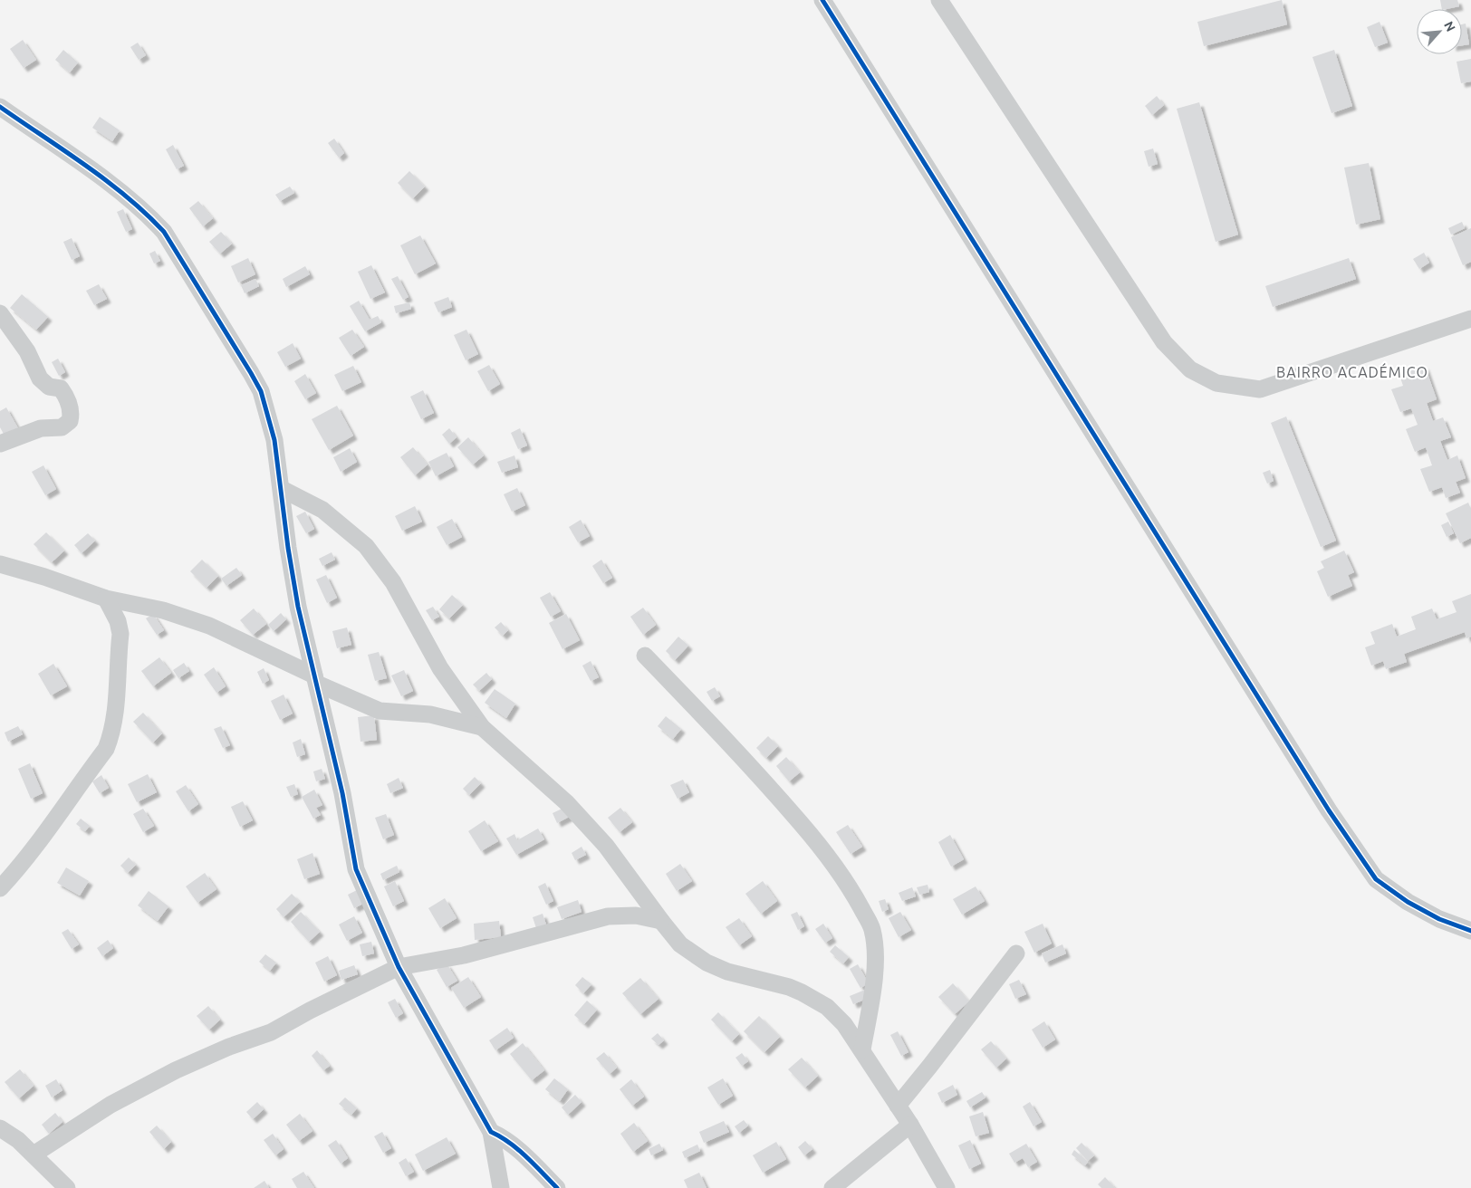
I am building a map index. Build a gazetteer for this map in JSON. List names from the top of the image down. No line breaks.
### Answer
{"districts":["BAIRRO ACADÉMICO"],"north":"top right"}
